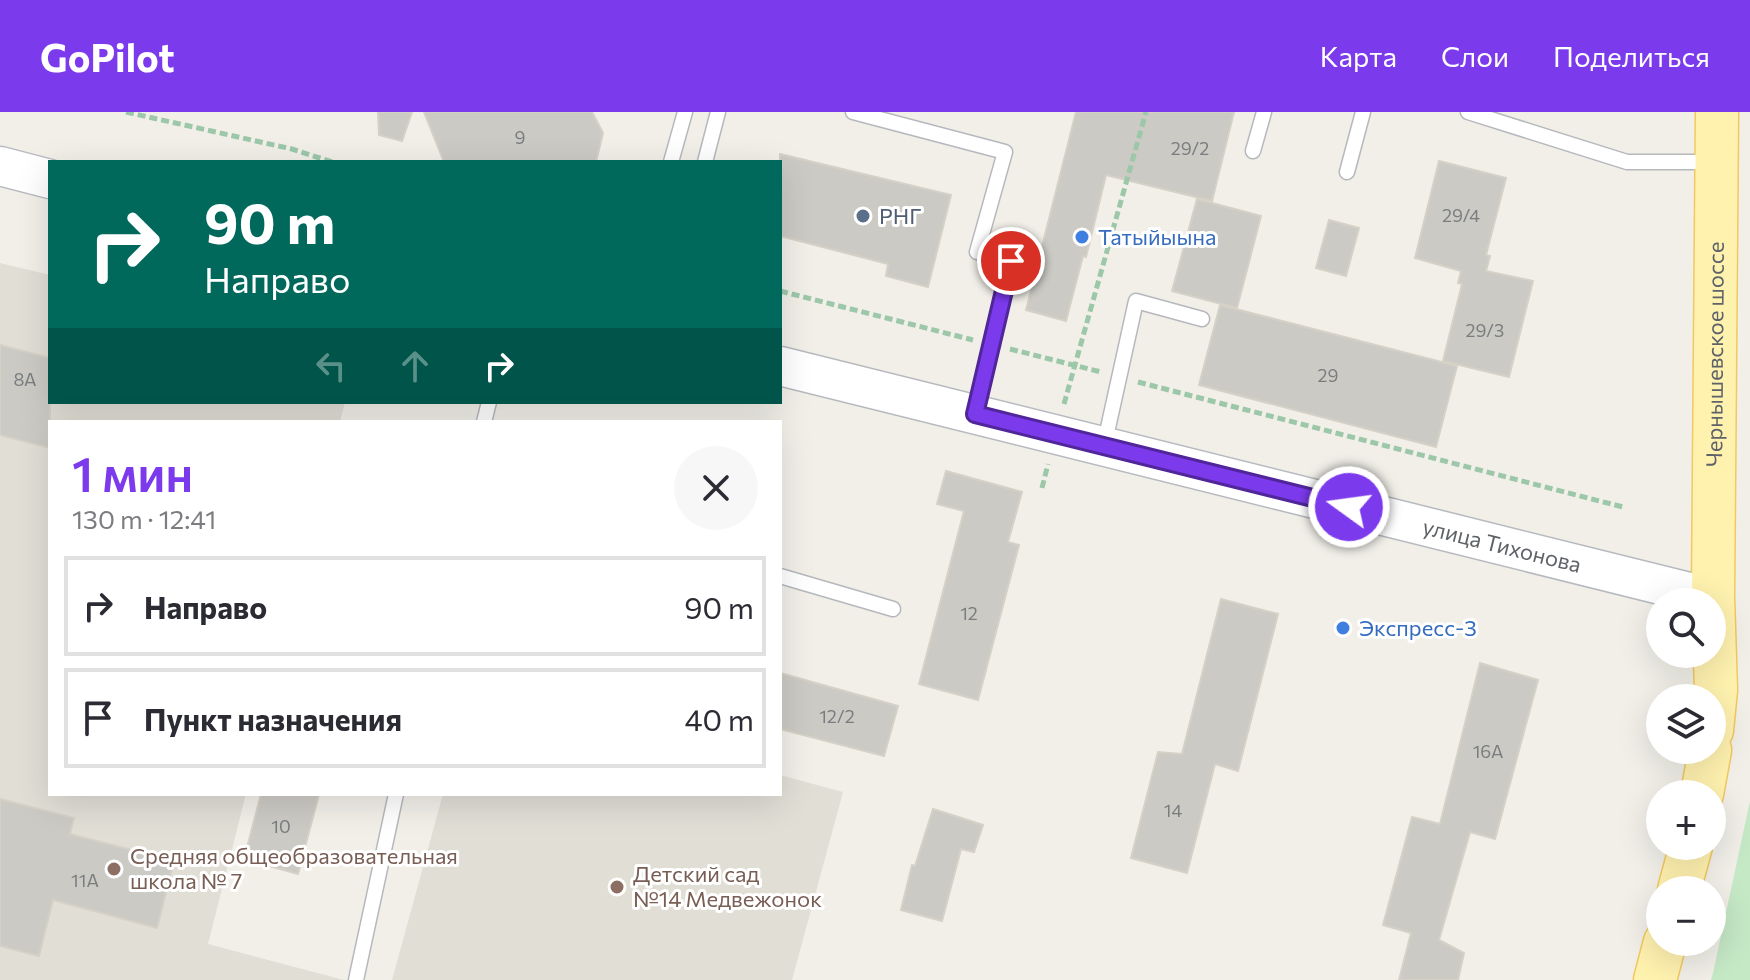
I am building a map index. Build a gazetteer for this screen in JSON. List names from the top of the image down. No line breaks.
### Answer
{"streets":{"main road":["Чернышевское шоссе","улица Тихонова"]},"places":["РНГ","Татыйыына","Экспресс-3","Cредняя общеобразовательная школа № 7","Детский сад №14 Медвежонок"],"house_numbers":["9","29/2","29/4","29/3","29","8А","12","12/2","16А","14","10","11А"],"page":{"header":"GoPilot","nav":["Карта","Слои","Поделиться"],"turn":["90 m","Направо"],"heading":["1 мин","130 m · 12:41"],"list":[{"name":"Направо","value":"90 m"},{"name":"Пункт назначения","value":"40 m"}],"map_buttons":["+","−"]}}
